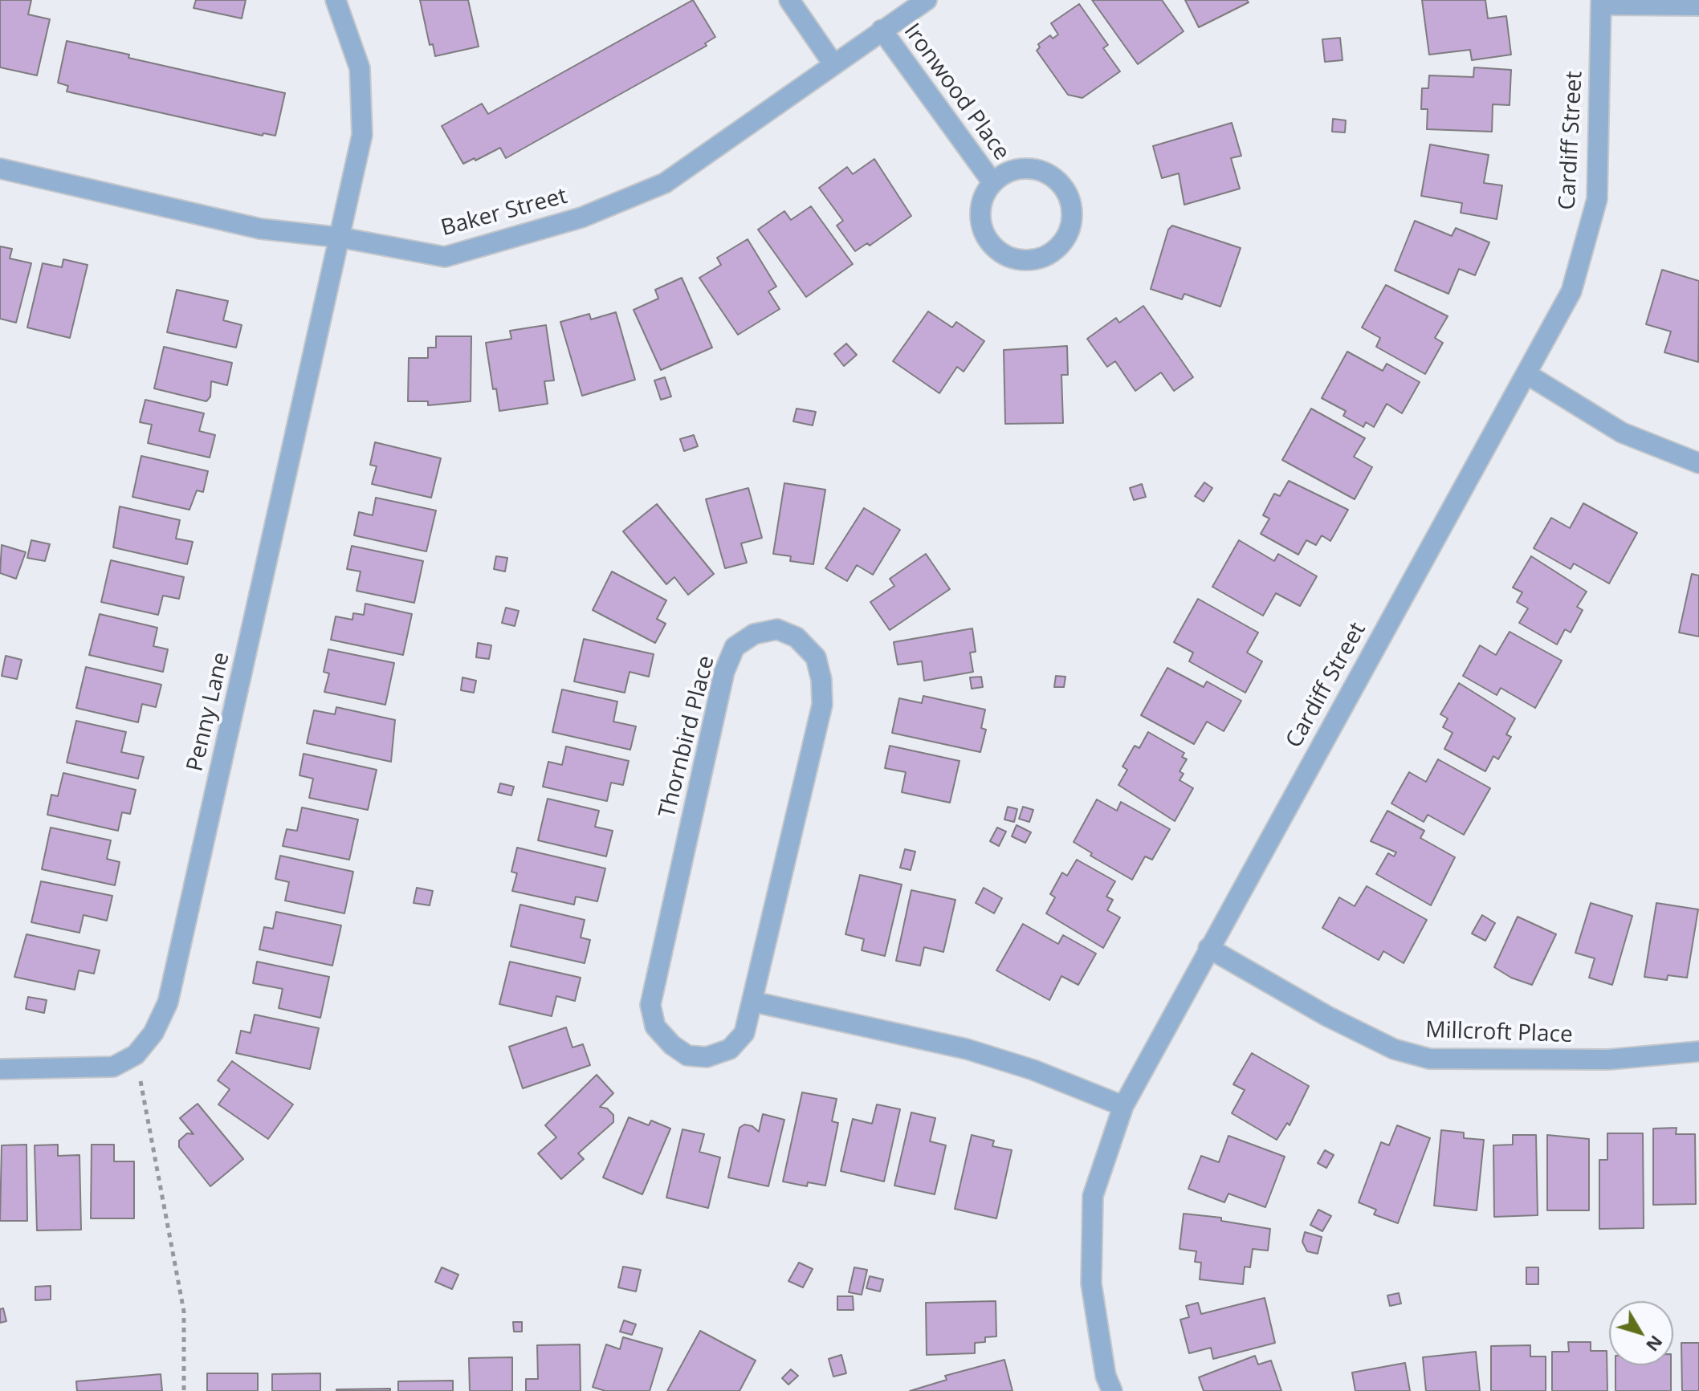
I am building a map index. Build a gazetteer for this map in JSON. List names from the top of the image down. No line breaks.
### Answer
{"streets":{"street":["Ironwood Place","Cardiff Street","Baker Street","Penny Lane","Thornbird Place","Millcroft Place"]},"crossings":[["Ironwood Place","Baker Street"],["Cardiff Street","Millcroft Place"],["Baker Street","Penny Lane"]],"north":"bottom right"}
